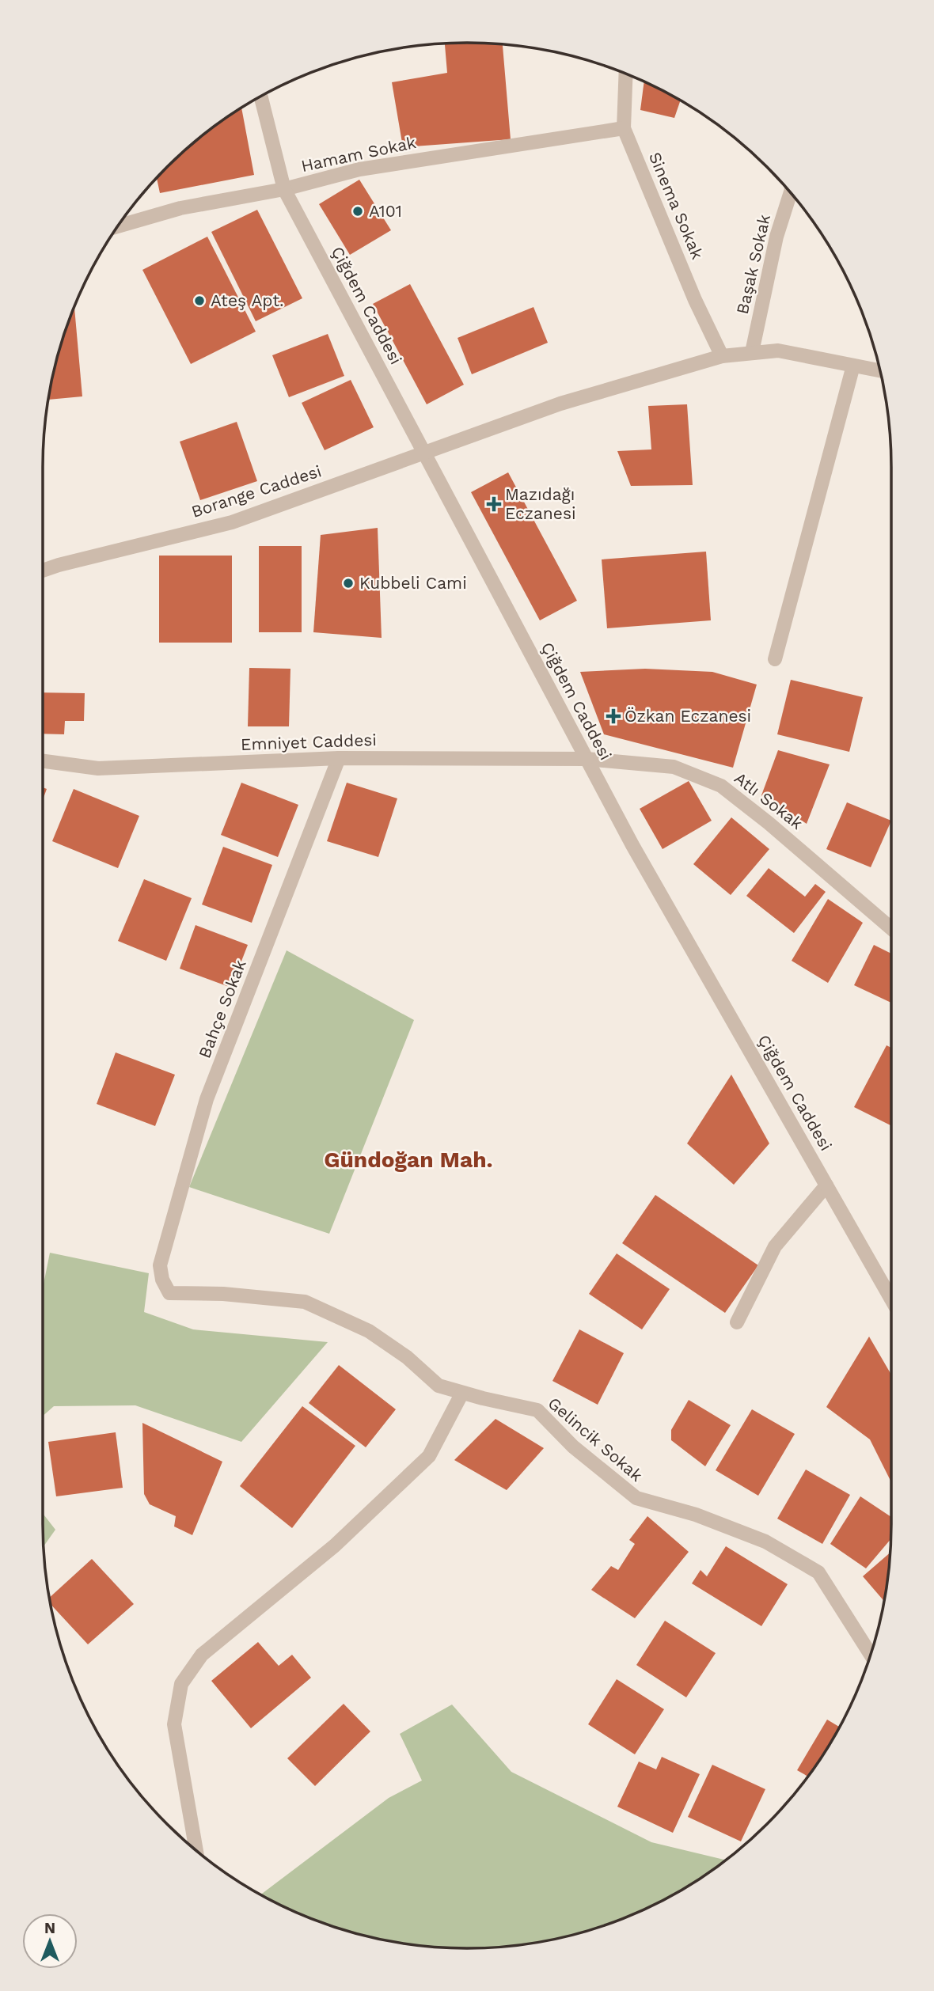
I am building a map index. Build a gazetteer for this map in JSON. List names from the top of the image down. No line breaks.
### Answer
{"streets":{"street":["Hamam Sokak","Sinema Sokak","Başak Sokak","Çiğdem Caddesi","Borange Caddesi","Emniyet Caddesi","Atlı Sokak","Bahçe Sokak","Gelincik Sokak"]},"crossings":[["Hamam Sokak","Sinema Sokak"],["Hamam Sokak","Çiğdem Caddesi"],["Sinema Sokak","Borange Caddesi"],["Başak Sokak","Borange Caddesi"],["Çiğdem Caddesi","Borange Caddesi"],["Çiğdem Caddesi","Emniyet Caddesi"],["Çiğdem Caddesi","Atlı Sokak"],["Emniyet Caddesi","Atlı Sokak"],["Emniyet Caddesi","Bahçe Sokak"],["Bahçe Sokak","Gelincik Sokak"]],"districts":["Gündoğan Mah."],"places":{"other":["A101","Ateş Apt.","Kubbeli Cami"],"health":["Mazıdağı Eczanesi","Özkan Eczanesi"]},"north":"top"}
